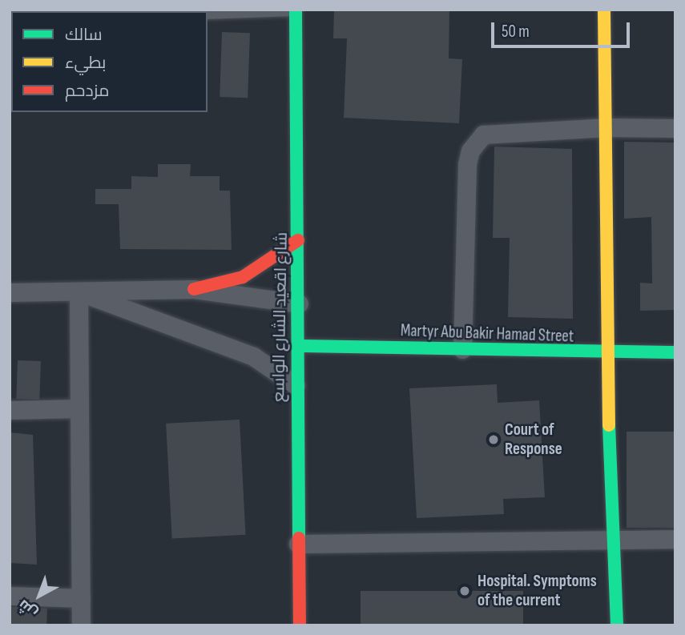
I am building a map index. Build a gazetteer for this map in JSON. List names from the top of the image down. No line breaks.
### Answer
{"streets":{"street":["شارع اقعيد الشارع الواسع","Martyr Abu Bakir Hamad Street"]},"crossings":[["شارع اقعيد الشارع الواسع","Martyr Abu Bakir Hamad Street"]],"places":["Court of Response","Hospital. Symptoms of the current"],"legend":["سالك","بطيء","مزدحم"],"scale_bar":"50 m","north":"bottom left"}
